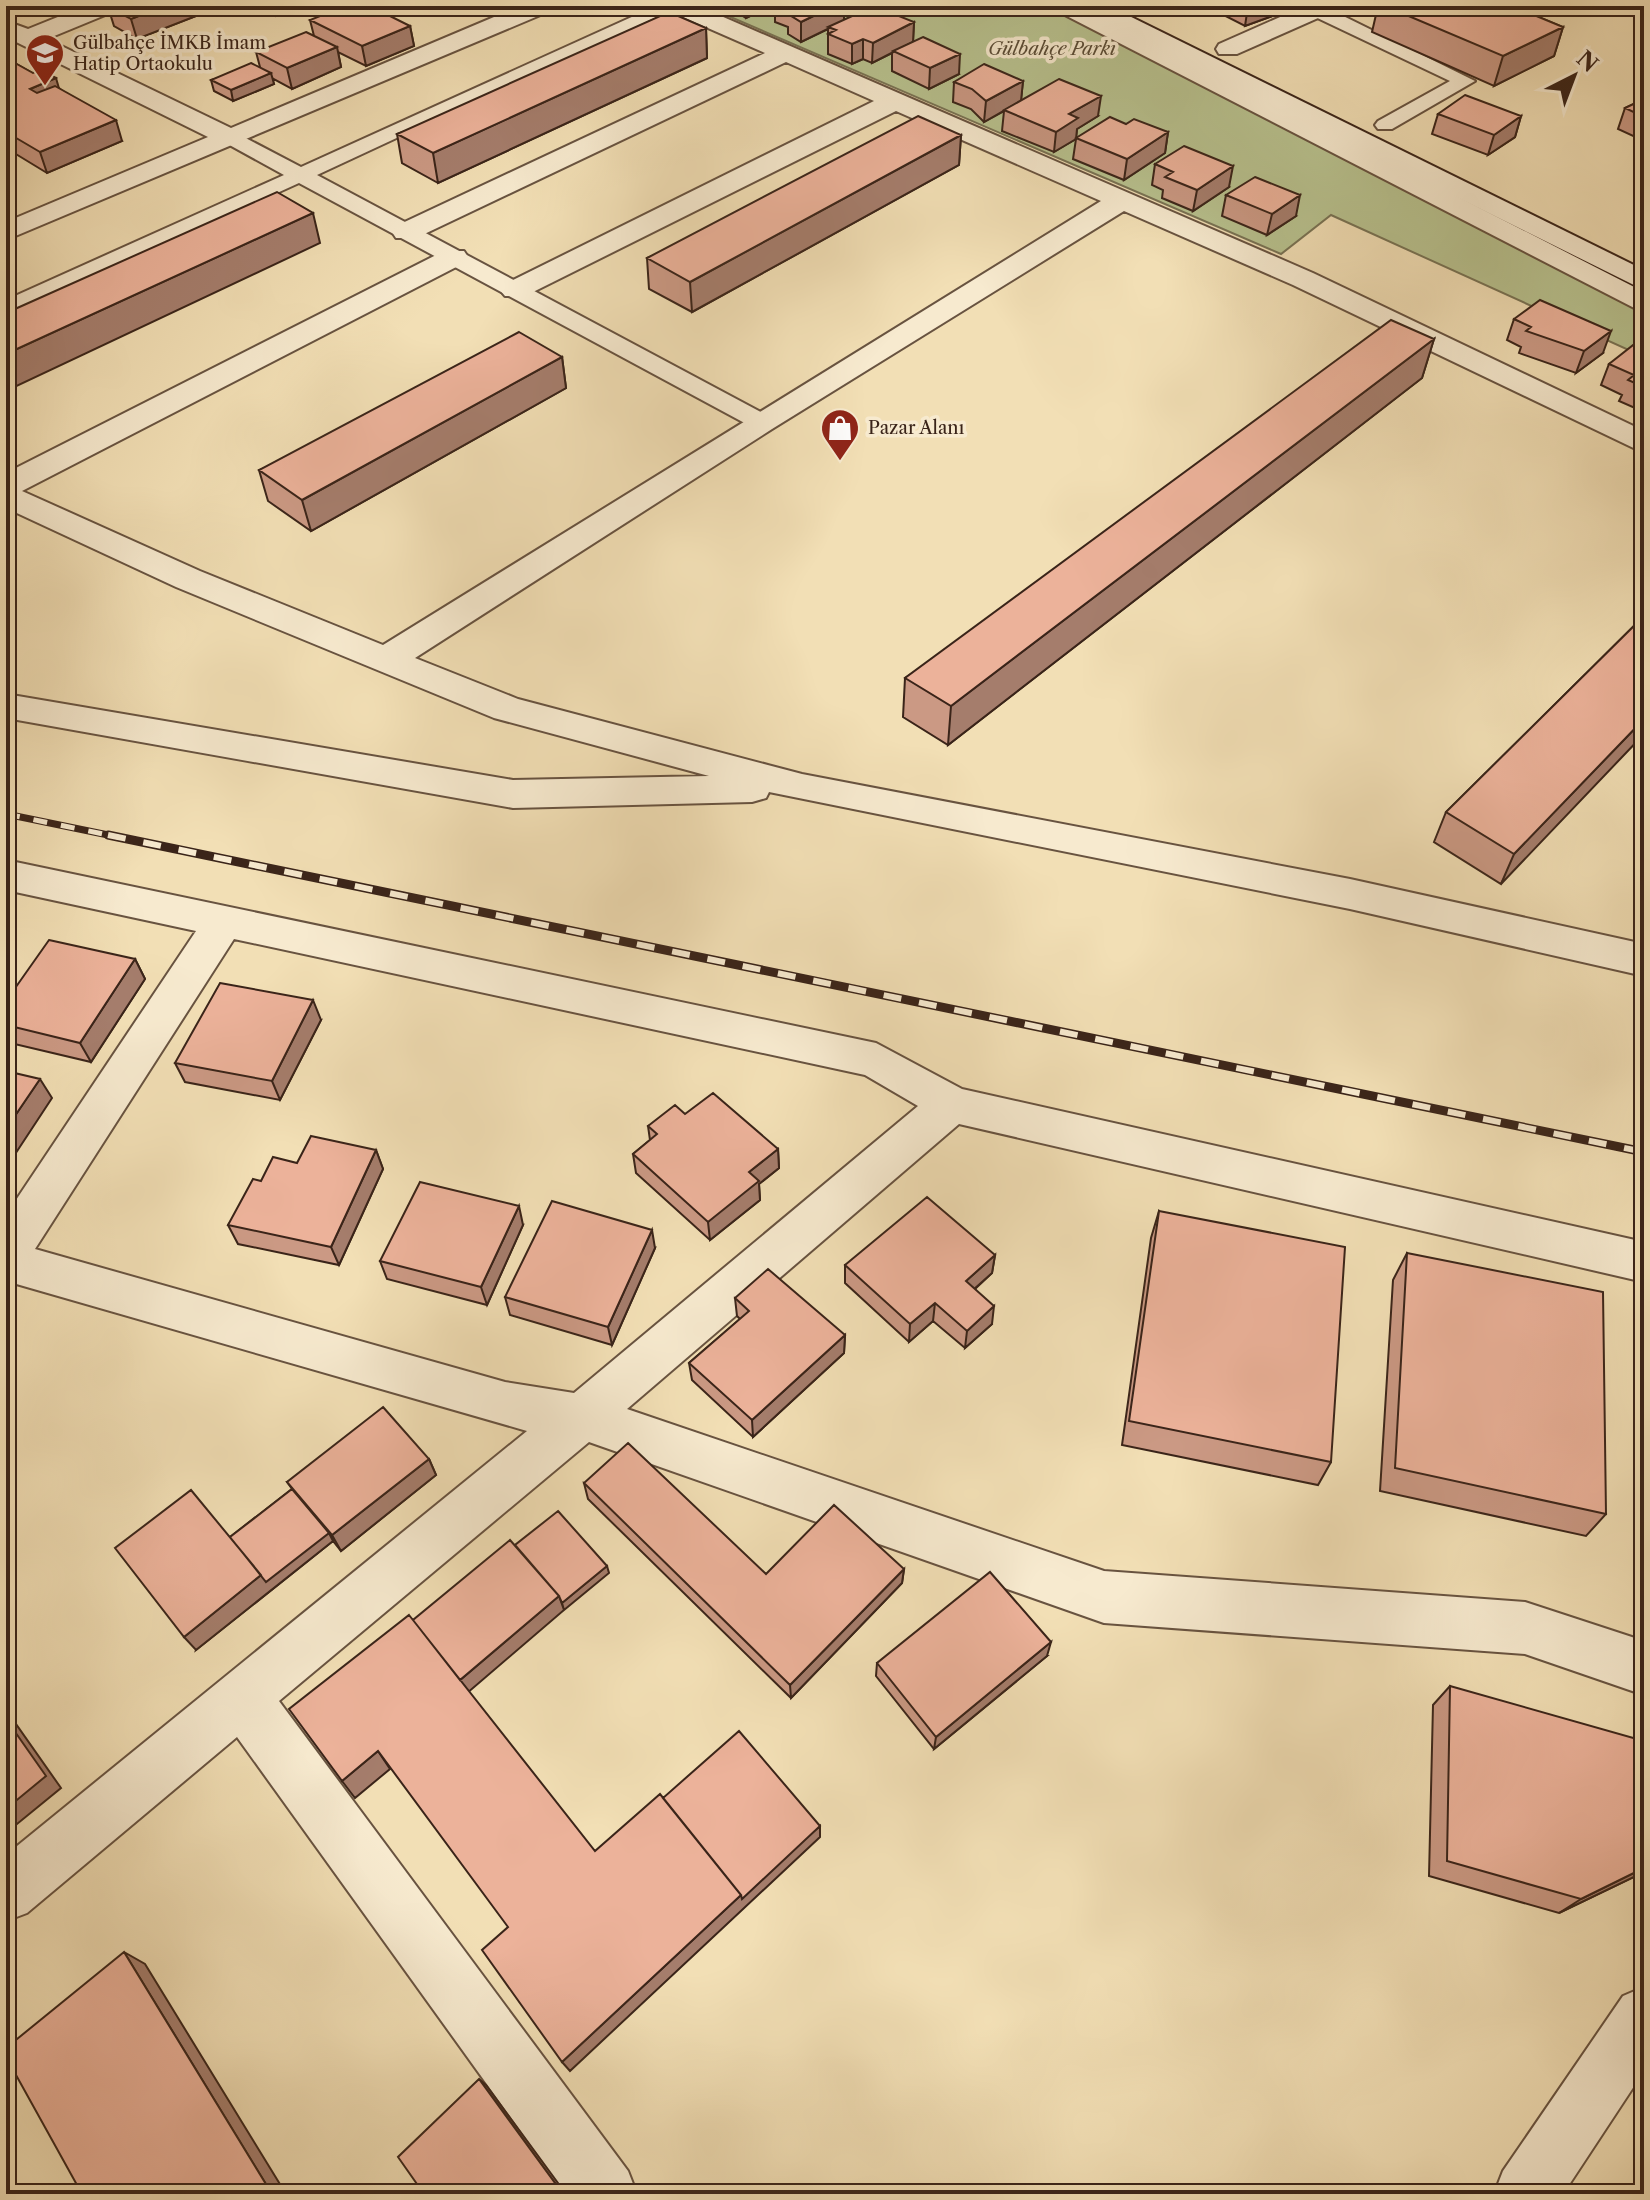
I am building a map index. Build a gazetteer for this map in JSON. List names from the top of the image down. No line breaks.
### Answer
{"parks":["Gülbahçe Parkı"],"places":{"school or university":["Gülbahçe İMKB İmam Hatip Ortaokulu"],"shop":["Pazar Alanı"]},"north":"top right"}
